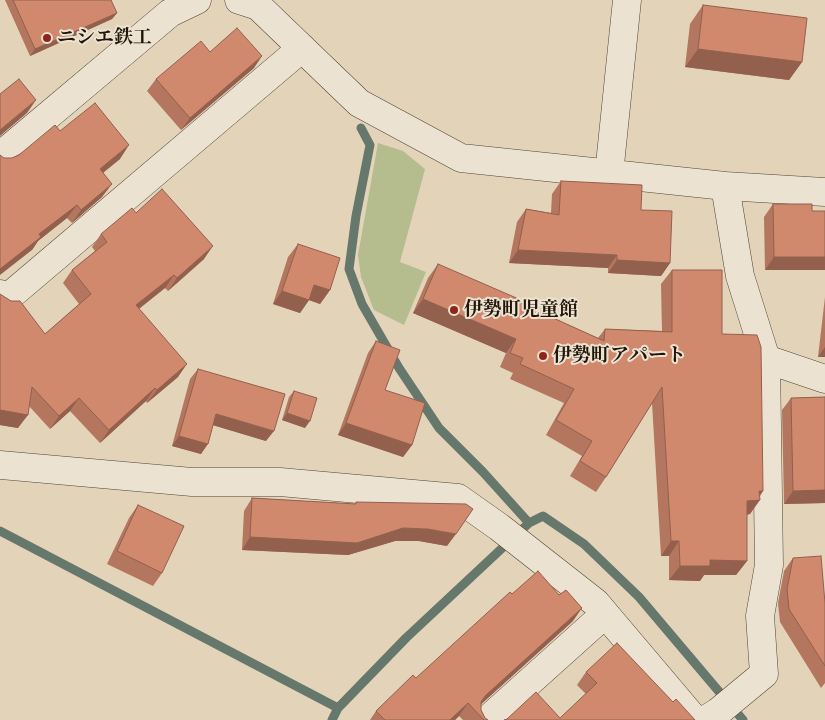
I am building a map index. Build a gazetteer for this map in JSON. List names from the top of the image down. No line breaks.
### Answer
{"places":["ニシエ鉄工","伊勢町児童館","伊勢町アパート"]}
